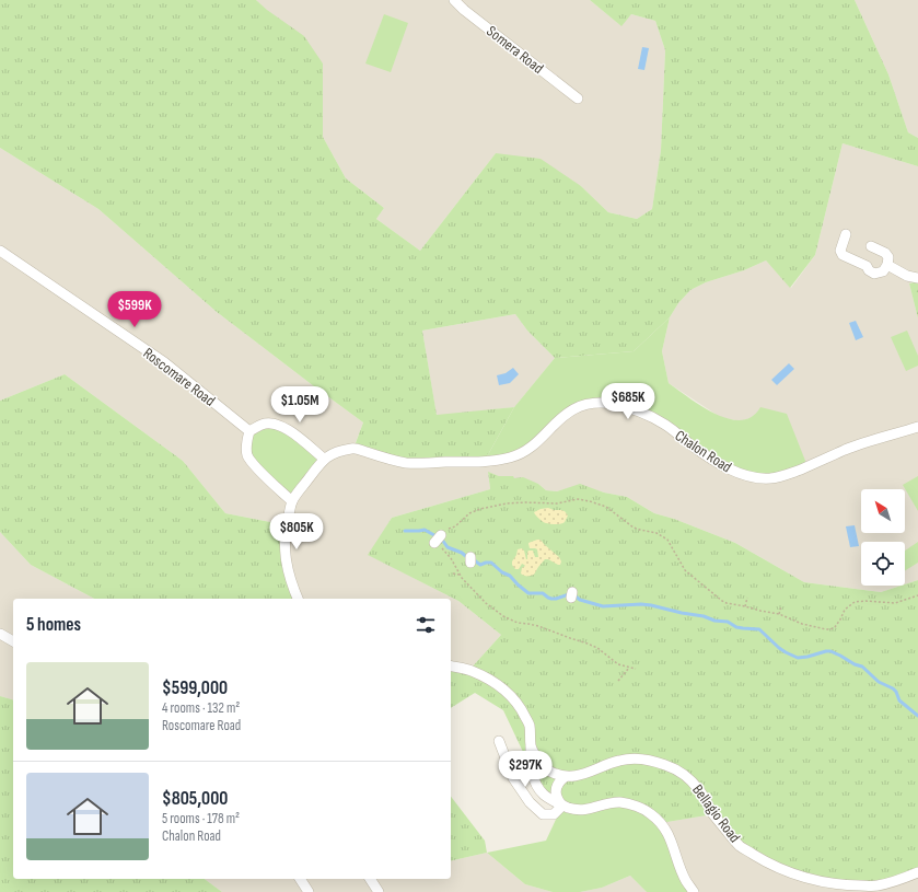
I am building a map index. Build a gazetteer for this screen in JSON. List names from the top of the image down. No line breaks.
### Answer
{"streets":{"street":["Somera Road","Roscomare Road","Chalon Road","Bellagio Road"]},"north":"top left","page":{"price":["$599K","$685K","$1.05M","$805K","$297K"],"heading":"5 homes","list":[{"name":"$599,000","note":"4 rooms · 132 m² · Roscomare Road"},{"name":"$805,000","note":"5 rooms · 178 m² · Chalon Road"}]}}
